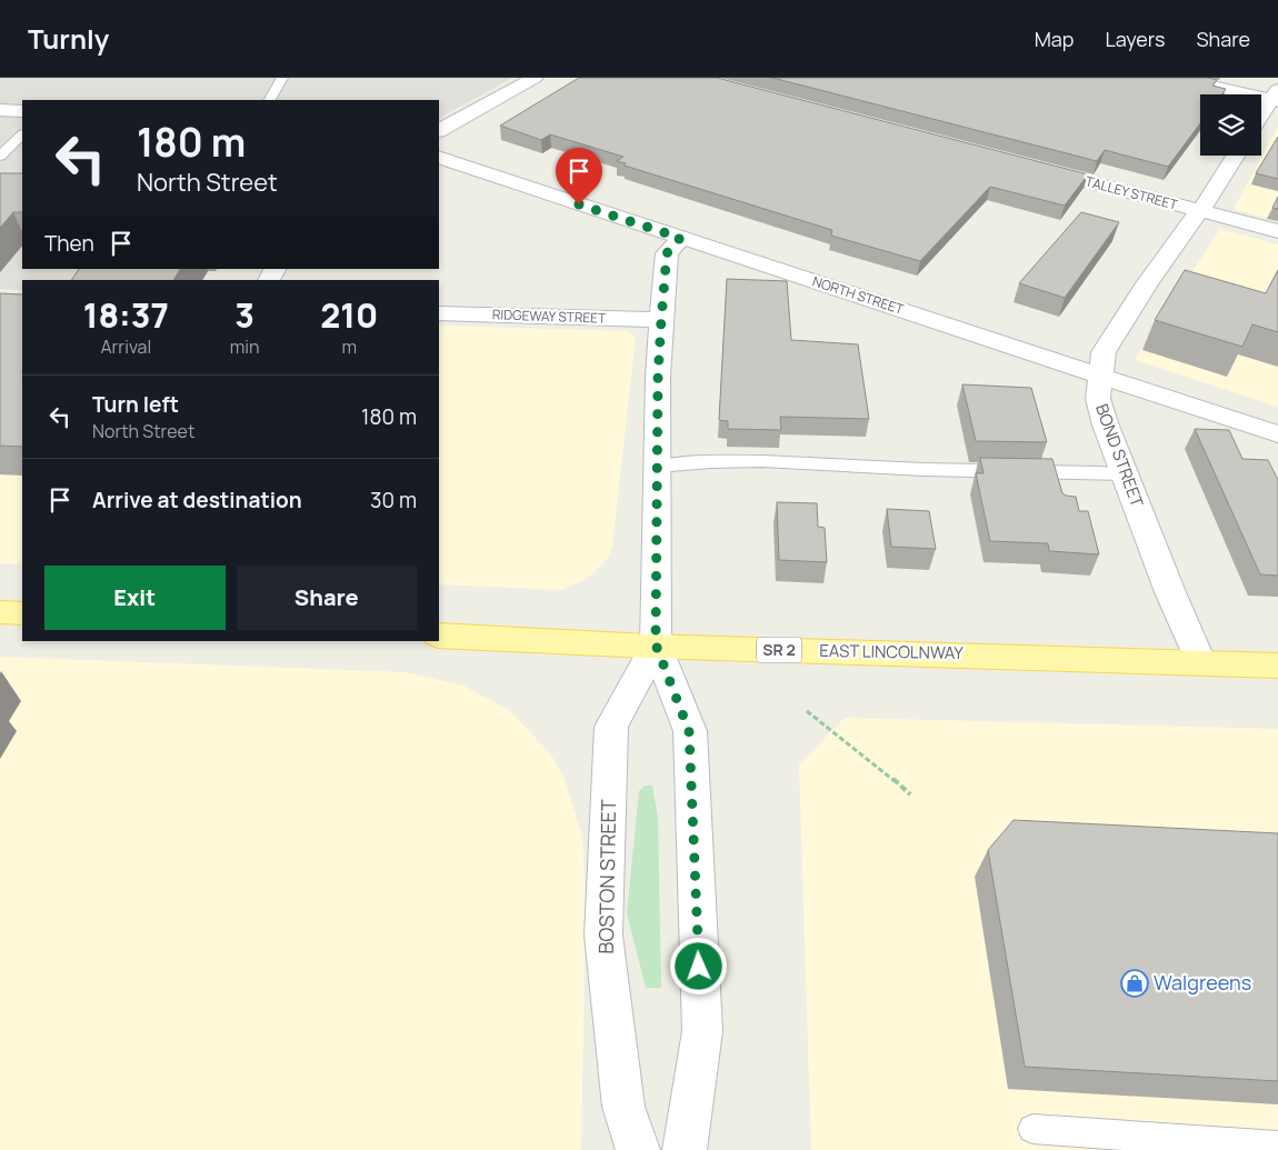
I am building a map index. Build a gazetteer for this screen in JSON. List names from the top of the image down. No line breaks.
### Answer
{"streets":{"main road":["SR 2","EAST LINCOLNWAY"],"street":["TALLEY STREET","NORTH STREET","RIDGEWAY STREET","BOND STREET","BOSTON STREET"]},"crossings":[["TALLEY STREET","BOND STREET"],["NORTH STREET","BOND STREET"],["NORTH STREET","BOSTON STREET"],["RIDGEWAY STREET","BOSTON STREET"],["BOND STREET","EAST LINCOLNWAY"],["EAST LINCOLNWAY","BOSTON STREET"]],"places":{"shop":["Walgreens"]},"page":{"header":"Turnly","nav":["Map","Layers","Share"],"turn":["180 m","North Street"],"then":"Then","eta":["18:37","Arrival","3","min","210","m"],"list":[{"name":"Turn left","note":"North Street","value":"180 m"},{"name":"Arrive at destination","value":"30 m"}],"buttons":["Exit","Share"]}}
